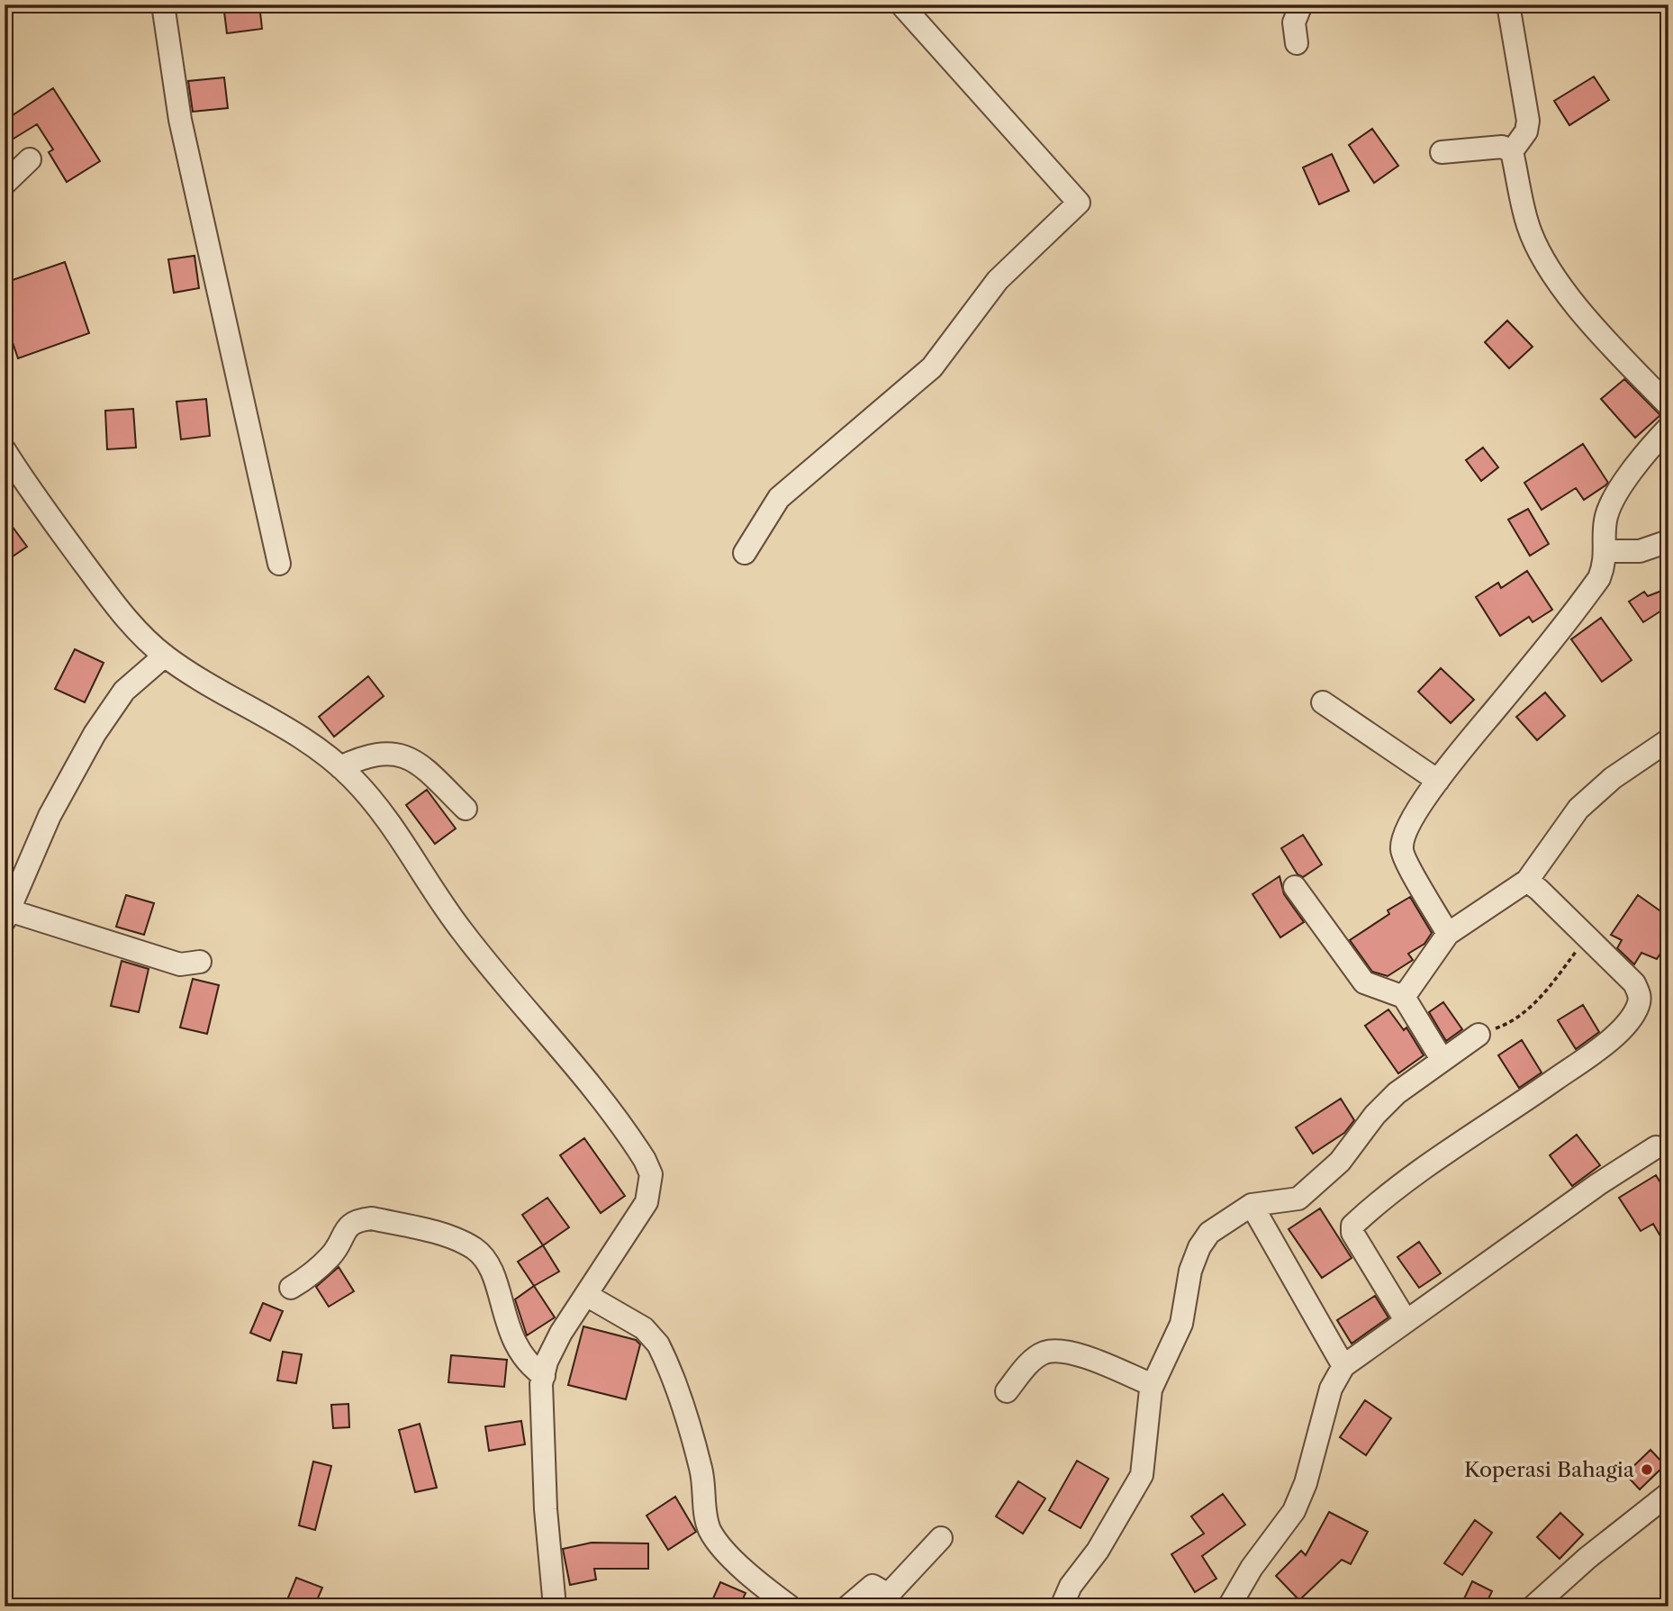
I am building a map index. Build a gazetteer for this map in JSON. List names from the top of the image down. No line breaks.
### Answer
{"places":["Koperasi Bahagia"]}
